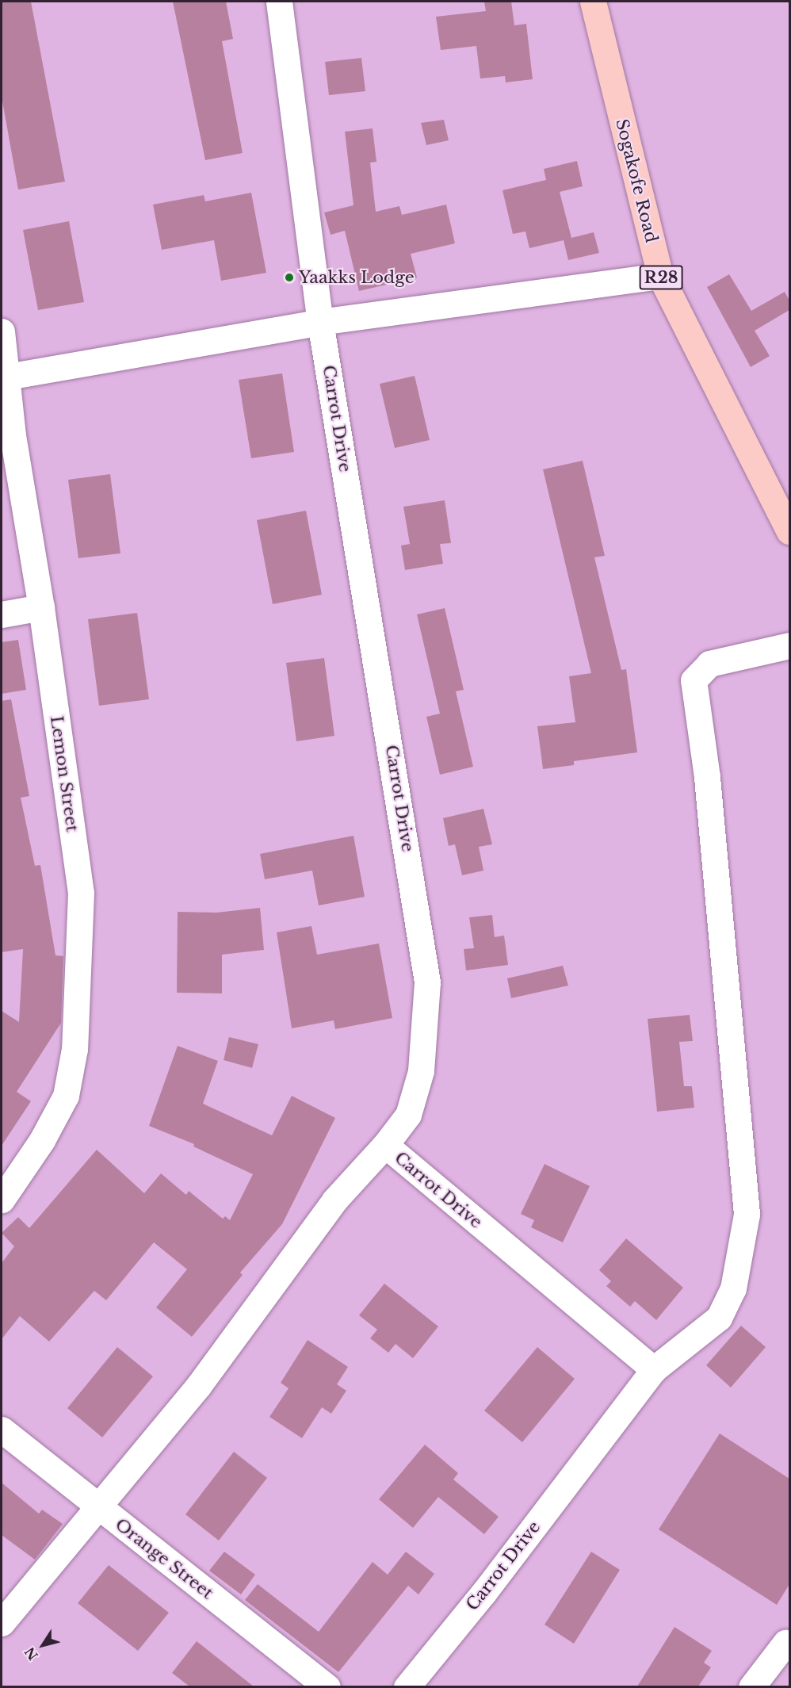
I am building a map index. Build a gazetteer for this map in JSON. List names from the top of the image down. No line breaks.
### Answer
{"streets":{"main road":["Sogakofe Road","R28"],"street":["Carrot Drive","Lemon Street","Orange Street"]},"places":["Yaakks Lodge"],"north":"bottom left"}
